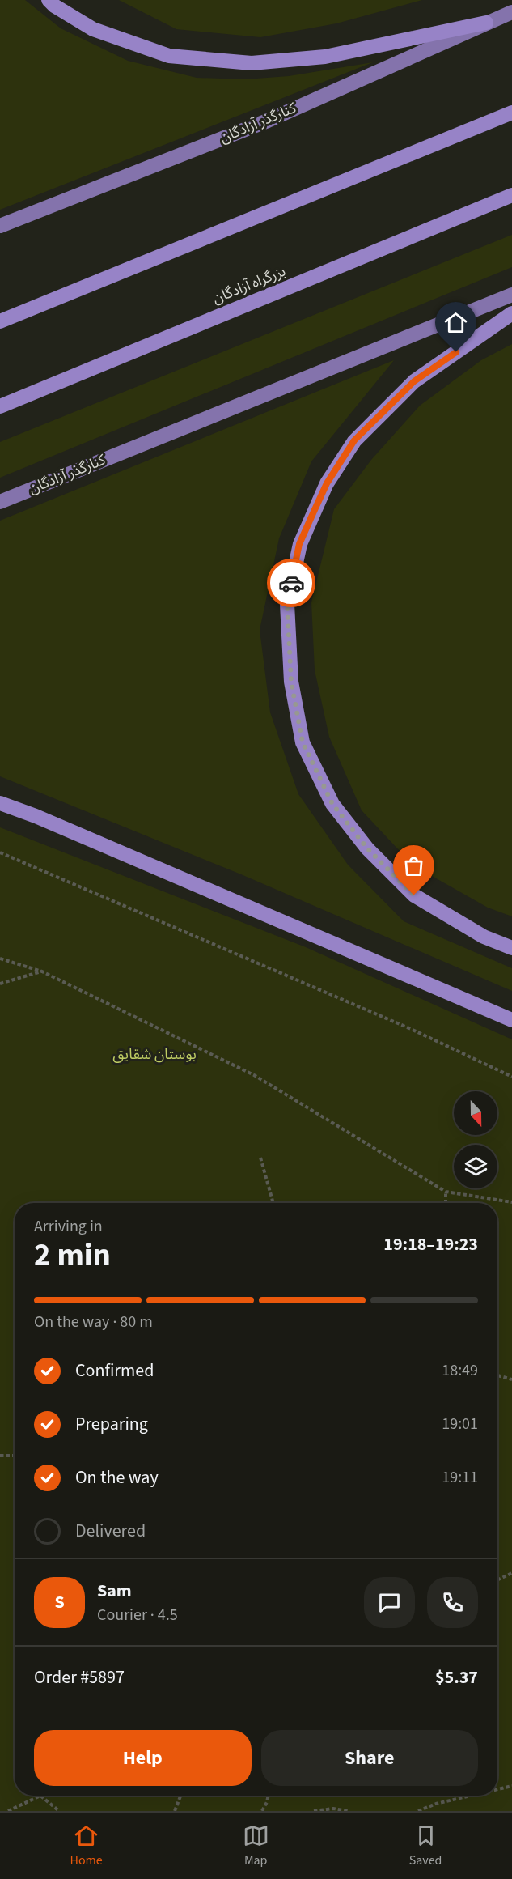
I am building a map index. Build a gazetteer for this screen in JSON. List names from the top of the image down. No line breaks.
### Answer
{"streets":{"highway":["بزرگراه آزادگان"],"main road":["کنارگذر آزادگان"]},"parks":["بوستان شقایق"],"north":"bottom","page":{"heading":["2 min","Arriving in","19:18–19:23"],"panel":["Sam","Courier · 4.5","Order #5897","$5.37"],"bar":"On the way · 80 m","list":[["Confirmed","18:49"],["Preparing","19:01"],["On the way","19:11"],"Delivered"],"round":"S","buttons":["Help","Share"],"tabs":["Home","Map","Saved"]}}
